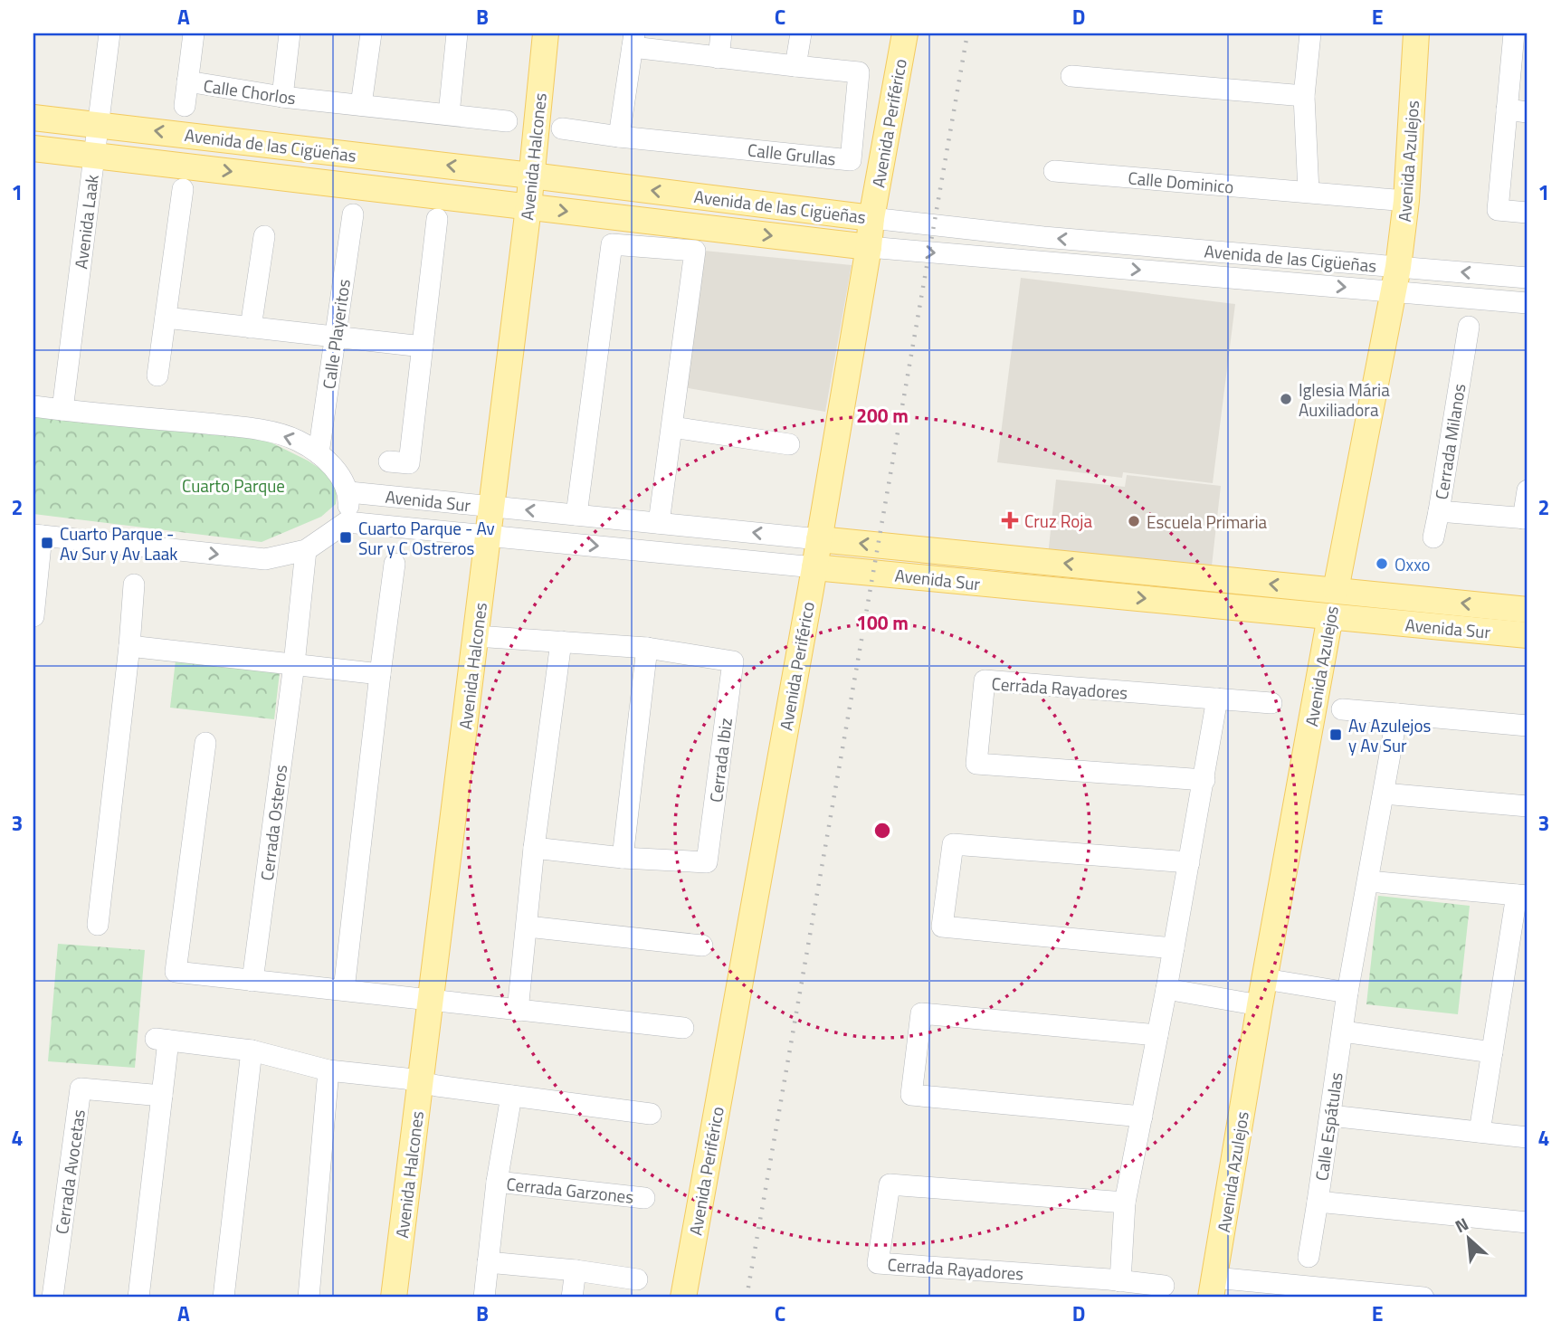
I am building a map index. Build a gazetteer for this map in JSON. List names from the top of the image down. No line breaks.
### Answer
{"streets":{"main road":["Avenida Periférico","Avenida de las Cigüeñas","Avenida Halcones","Avenida Azulejos","Avenida Sur"],"street":["Calle Chorlos","Calle Grullas","Calle Dominico","Avenida Laak","Calle Playeritos","Cerrada Milanos","Cerrada Rayadores","Cerrada Ibiz","Cerrada Osteros","Calle Espátulas","Cerrada Avocetas","Cerrada Garzones"]},"crossings":[["Avenida Periférico","Avenida de las Cigüeñas"],["Avenida Periférico","Avenida Sur"],["Avenida de las Cigüeñas","Avenida Halcones"],["Avenida de las Cigüeñas","Avenida Azulejos"],["Avenida de las Cigüeñas","Avenida Laak"],["Avenida Halcones","Avenida Sur"],["Avenida Halcones","Cerrada Ibiz"],["Avenida Azulejos","Calle Dominico"],["Avenida Azulejos","Avenida Sur"]],"parks":["Cuarto Parque"],"places":{"other":["Iglesia Mária Auxiliadora","Escuela Primaria","Oxxo"],"health":["Cruz Roja"],"transit":["Cuarto Parque - Av Sur y C Ostreros","Cuarto Parque - Av Sur y Av Laak","Av Azulejos y Av Sur"]},"north":"top left","grid":{"columns":["A","B","C","D","E"],"rows":["1","2","3","4"]},"rings":["200 m","100 m"]}
